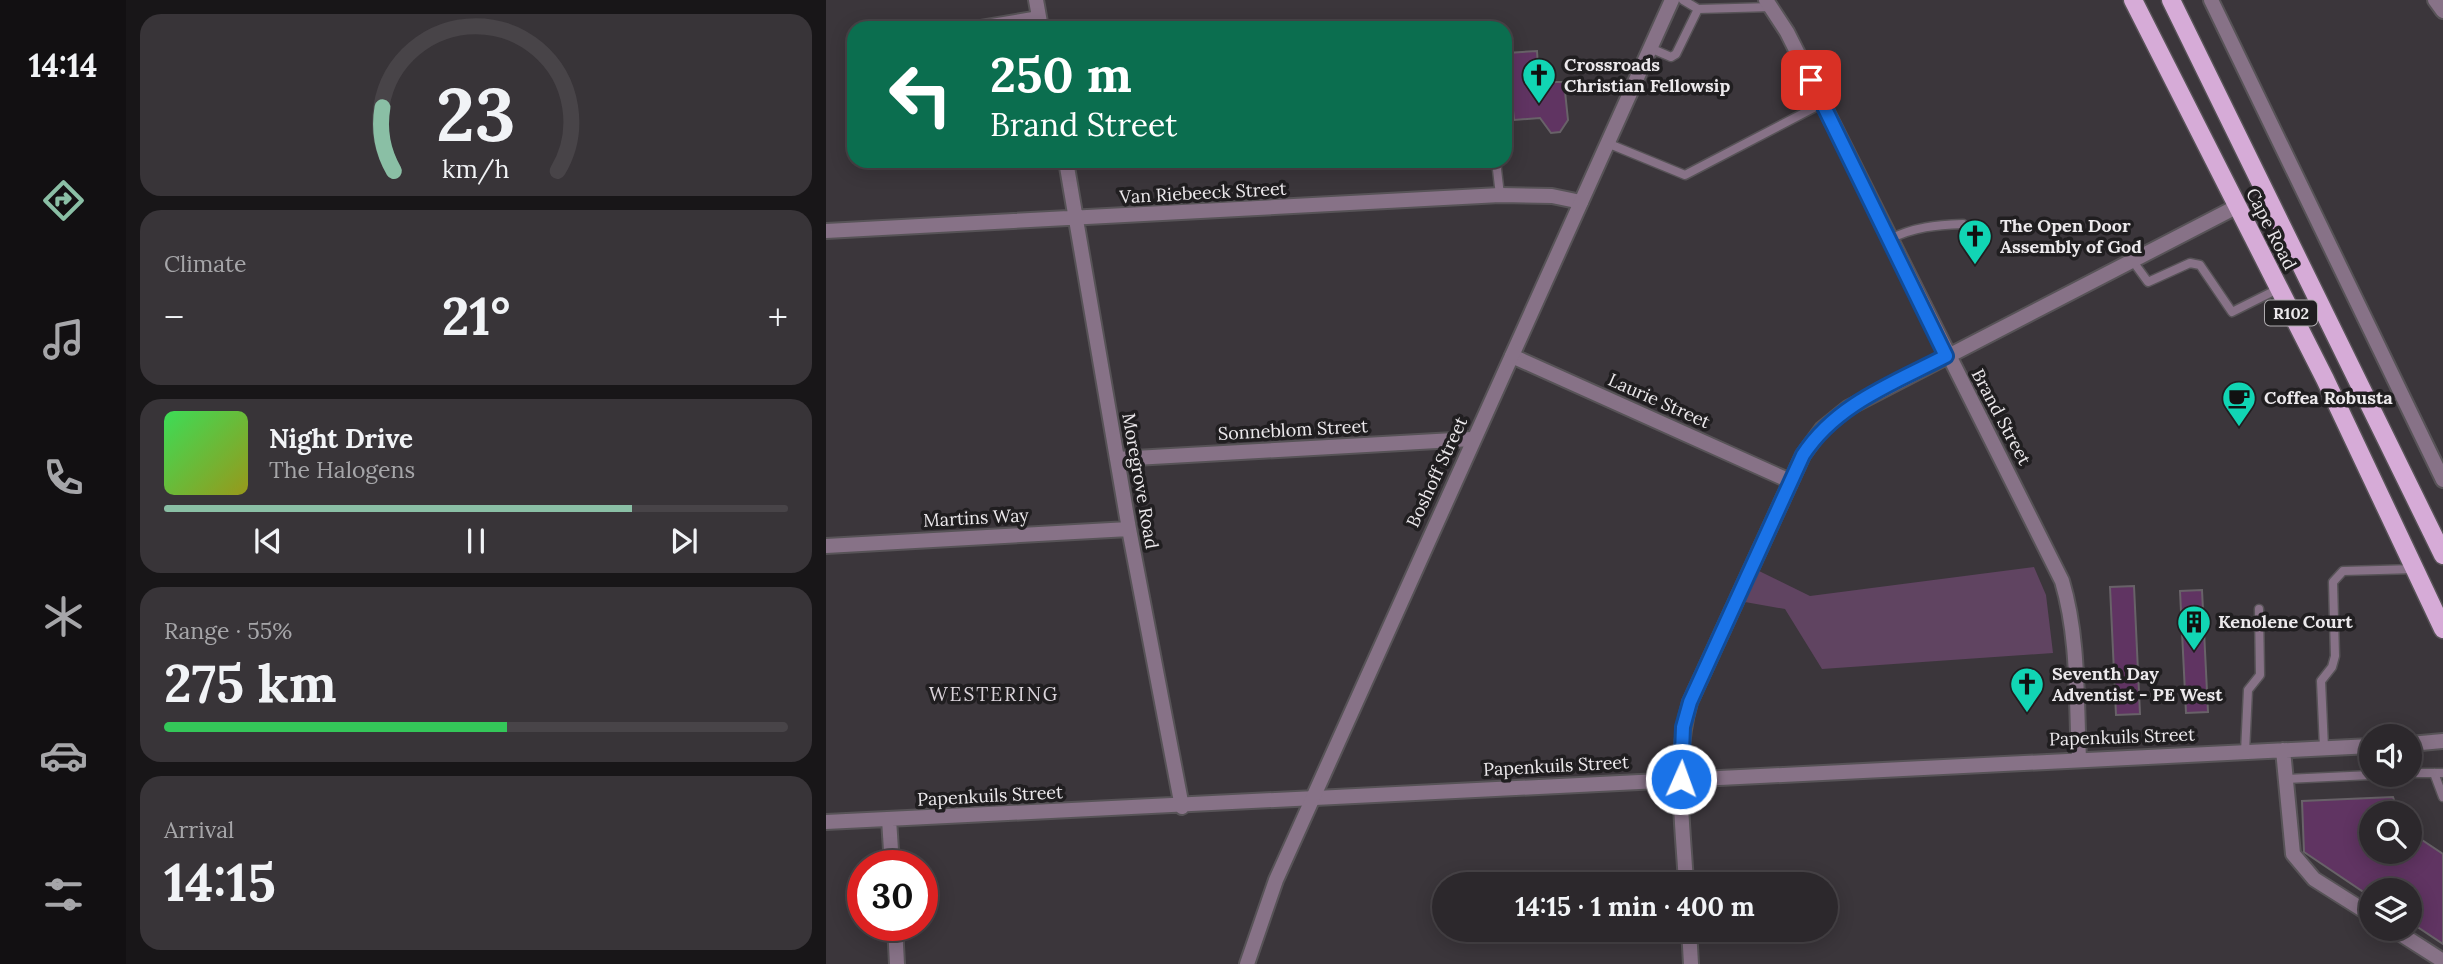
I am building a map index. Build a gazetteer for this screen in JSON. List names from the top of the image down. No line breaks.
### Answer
{"streets":{"main road":["Cape Road","R102"],"street":["Van Riebeeck Street","Laurie Street","Brand Street","Sonneblom Street","Boshoff Street","Moregrove Road","Martins Way","Papenkuils Street"]},"crossings":[["Van Riebeeck Street","Boshoff Street"],["Van Riebeeck Street","Moregrove Road"],["Laurie Street","Boshoff Street"],["Brand Street","Papenkuils Street"],["Sonneblom Street","Boshoff Street"],["Sonneblom Street","Moregrove Road"],["Boshoff Street","Papenkuils Street"],["Moregrove Road","Martins Way"],["Moregrove Road","Papenkuils Street"]],"districts":["WESTERING"],"places":{"church":["Crossroads Christian Fellowsip","The Open Door Assembly of God","Seventh Day Adventist - PE West"],"cafe":["Coffea Robusta"],"building":["Kenolene Court"]},"page":{"tabs":"14:14","turn":["250 m","Brand Street"],"tile":["Climate",["Range · 55%","275 km"],["Arrival","14:15"]],"heat":["−","21°","+"],"song":["Night Drive","The Halogens"],"limit":"30","trip":"14:15 · 1 min · 400 m","gauge":["23","km/h"]}}
